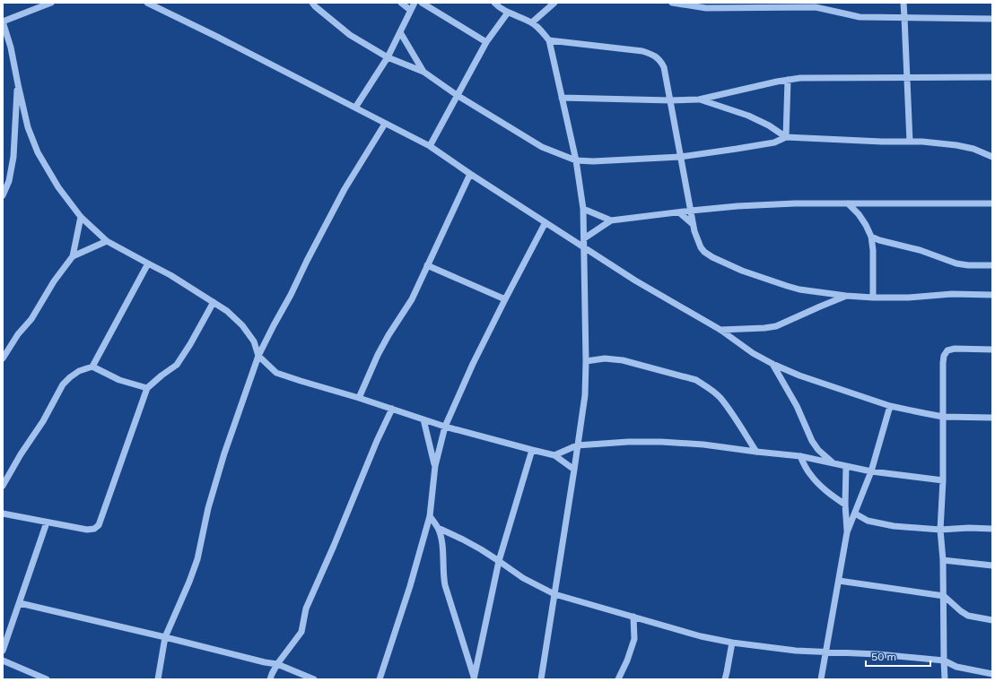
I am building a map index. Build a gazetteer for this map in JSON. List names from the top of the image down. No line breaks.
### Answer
{"scale_bar":"50 m"}
